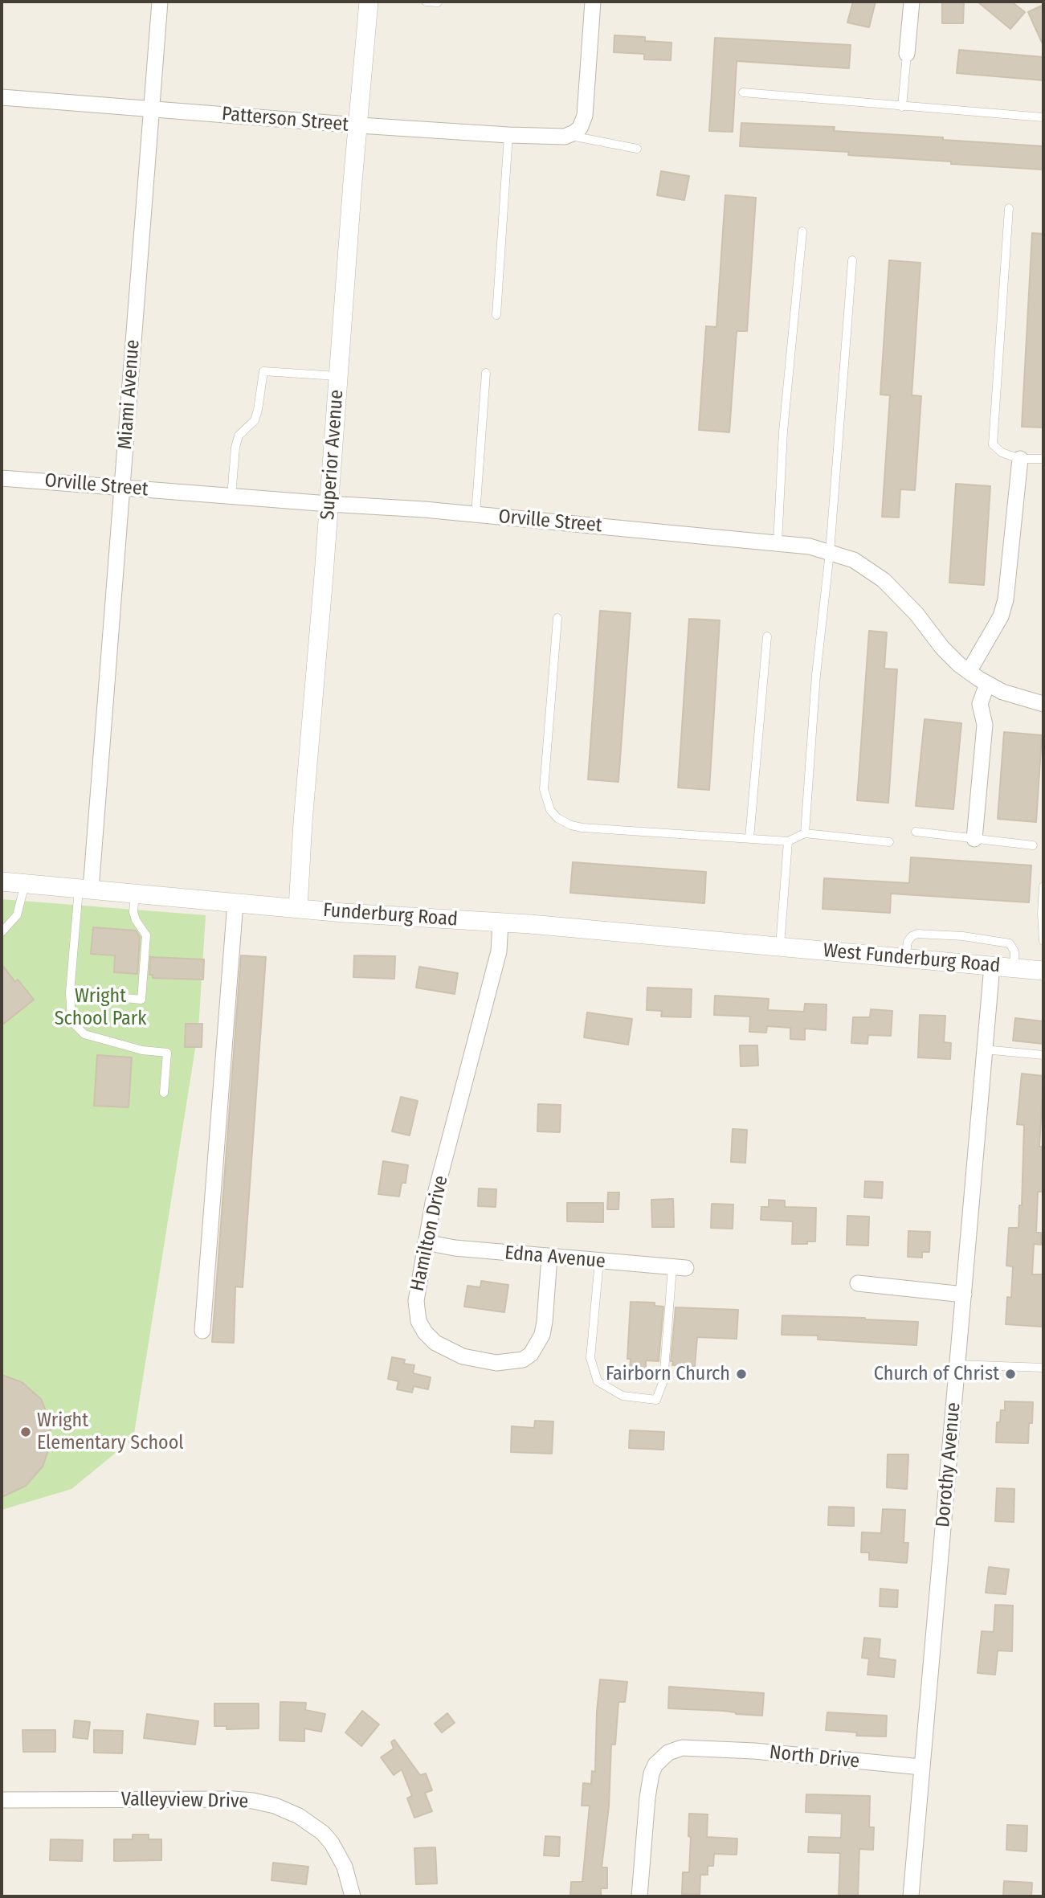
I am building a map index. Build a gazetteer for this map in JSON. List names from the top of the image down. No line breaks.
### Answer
{"streets":{"street":["Patterson Street","Miami Avenue","Superior Avenue","Orville Street","Funderburg Road","West Funderburg Road","Hamilton Drive","Edna Avenue","Dorothy Avenue","North Drive","Valleyview Drive"]},"crossings":[["Patterson Street","Miami Avenue"],["Patterson Street","Superior Avenue"],["Miami Avenue","Orville Street"],["Miami Avenue","Funderburg Road"],["Superior Avenue","Orville Street"],["Superior Avenue","Funderburg Road"],["Funderburg Road","West Funderburg Road"],["Funderburg Road","Hamilton Drive"],["West Funderburg Road","Dorothy Avenue"],["Hamilton Drive","Edna Avenue"],["Dorothy Avenue","North Drive"]],"parks":["Wright School Park"],"places":["Fairborn Church","Church of Christ","Wright Elementary School"]}
